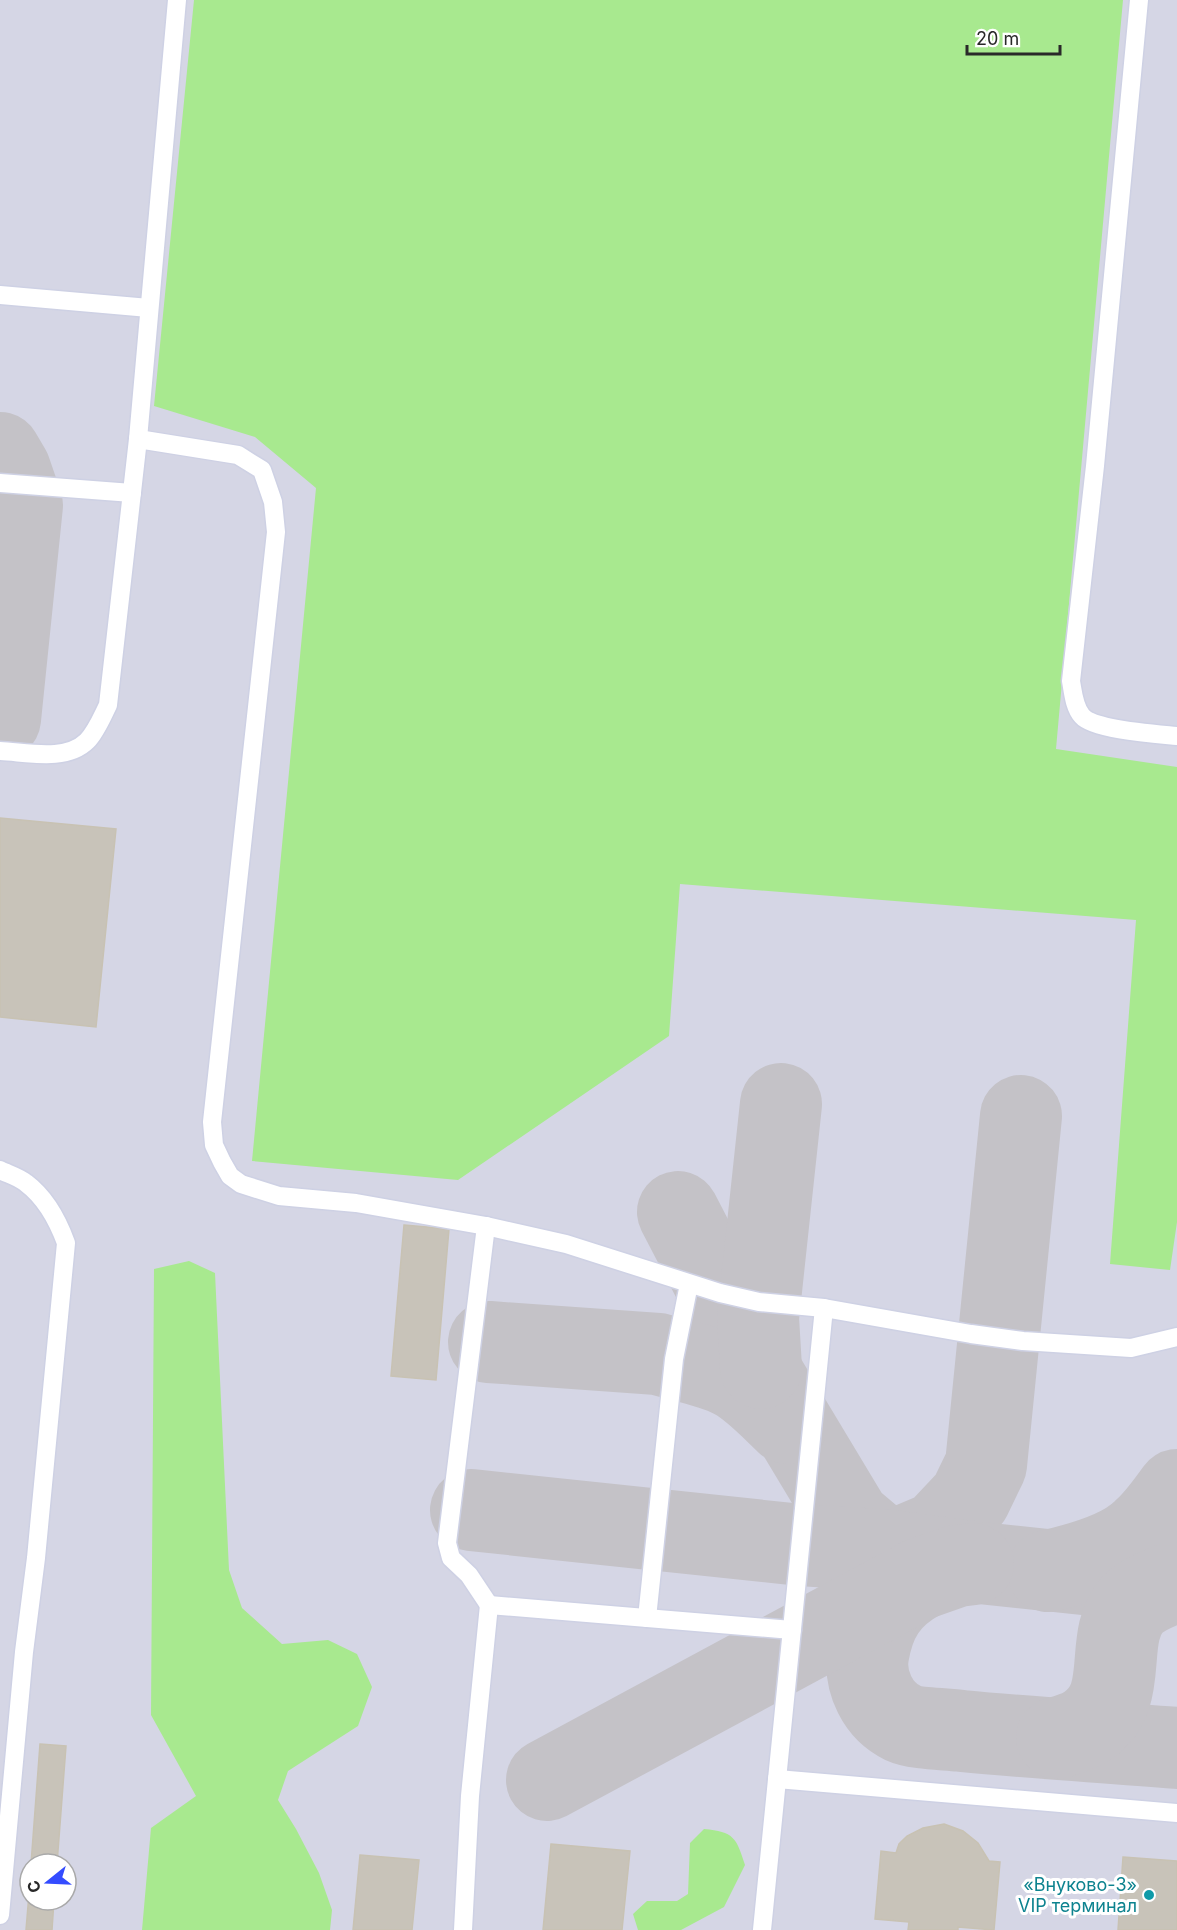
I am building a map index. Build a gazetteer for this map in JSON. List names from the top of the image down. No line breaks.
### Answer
{"places":["«Внуково-3» VIP терминал"],"scale_bar":"20 m","north":"left"}
